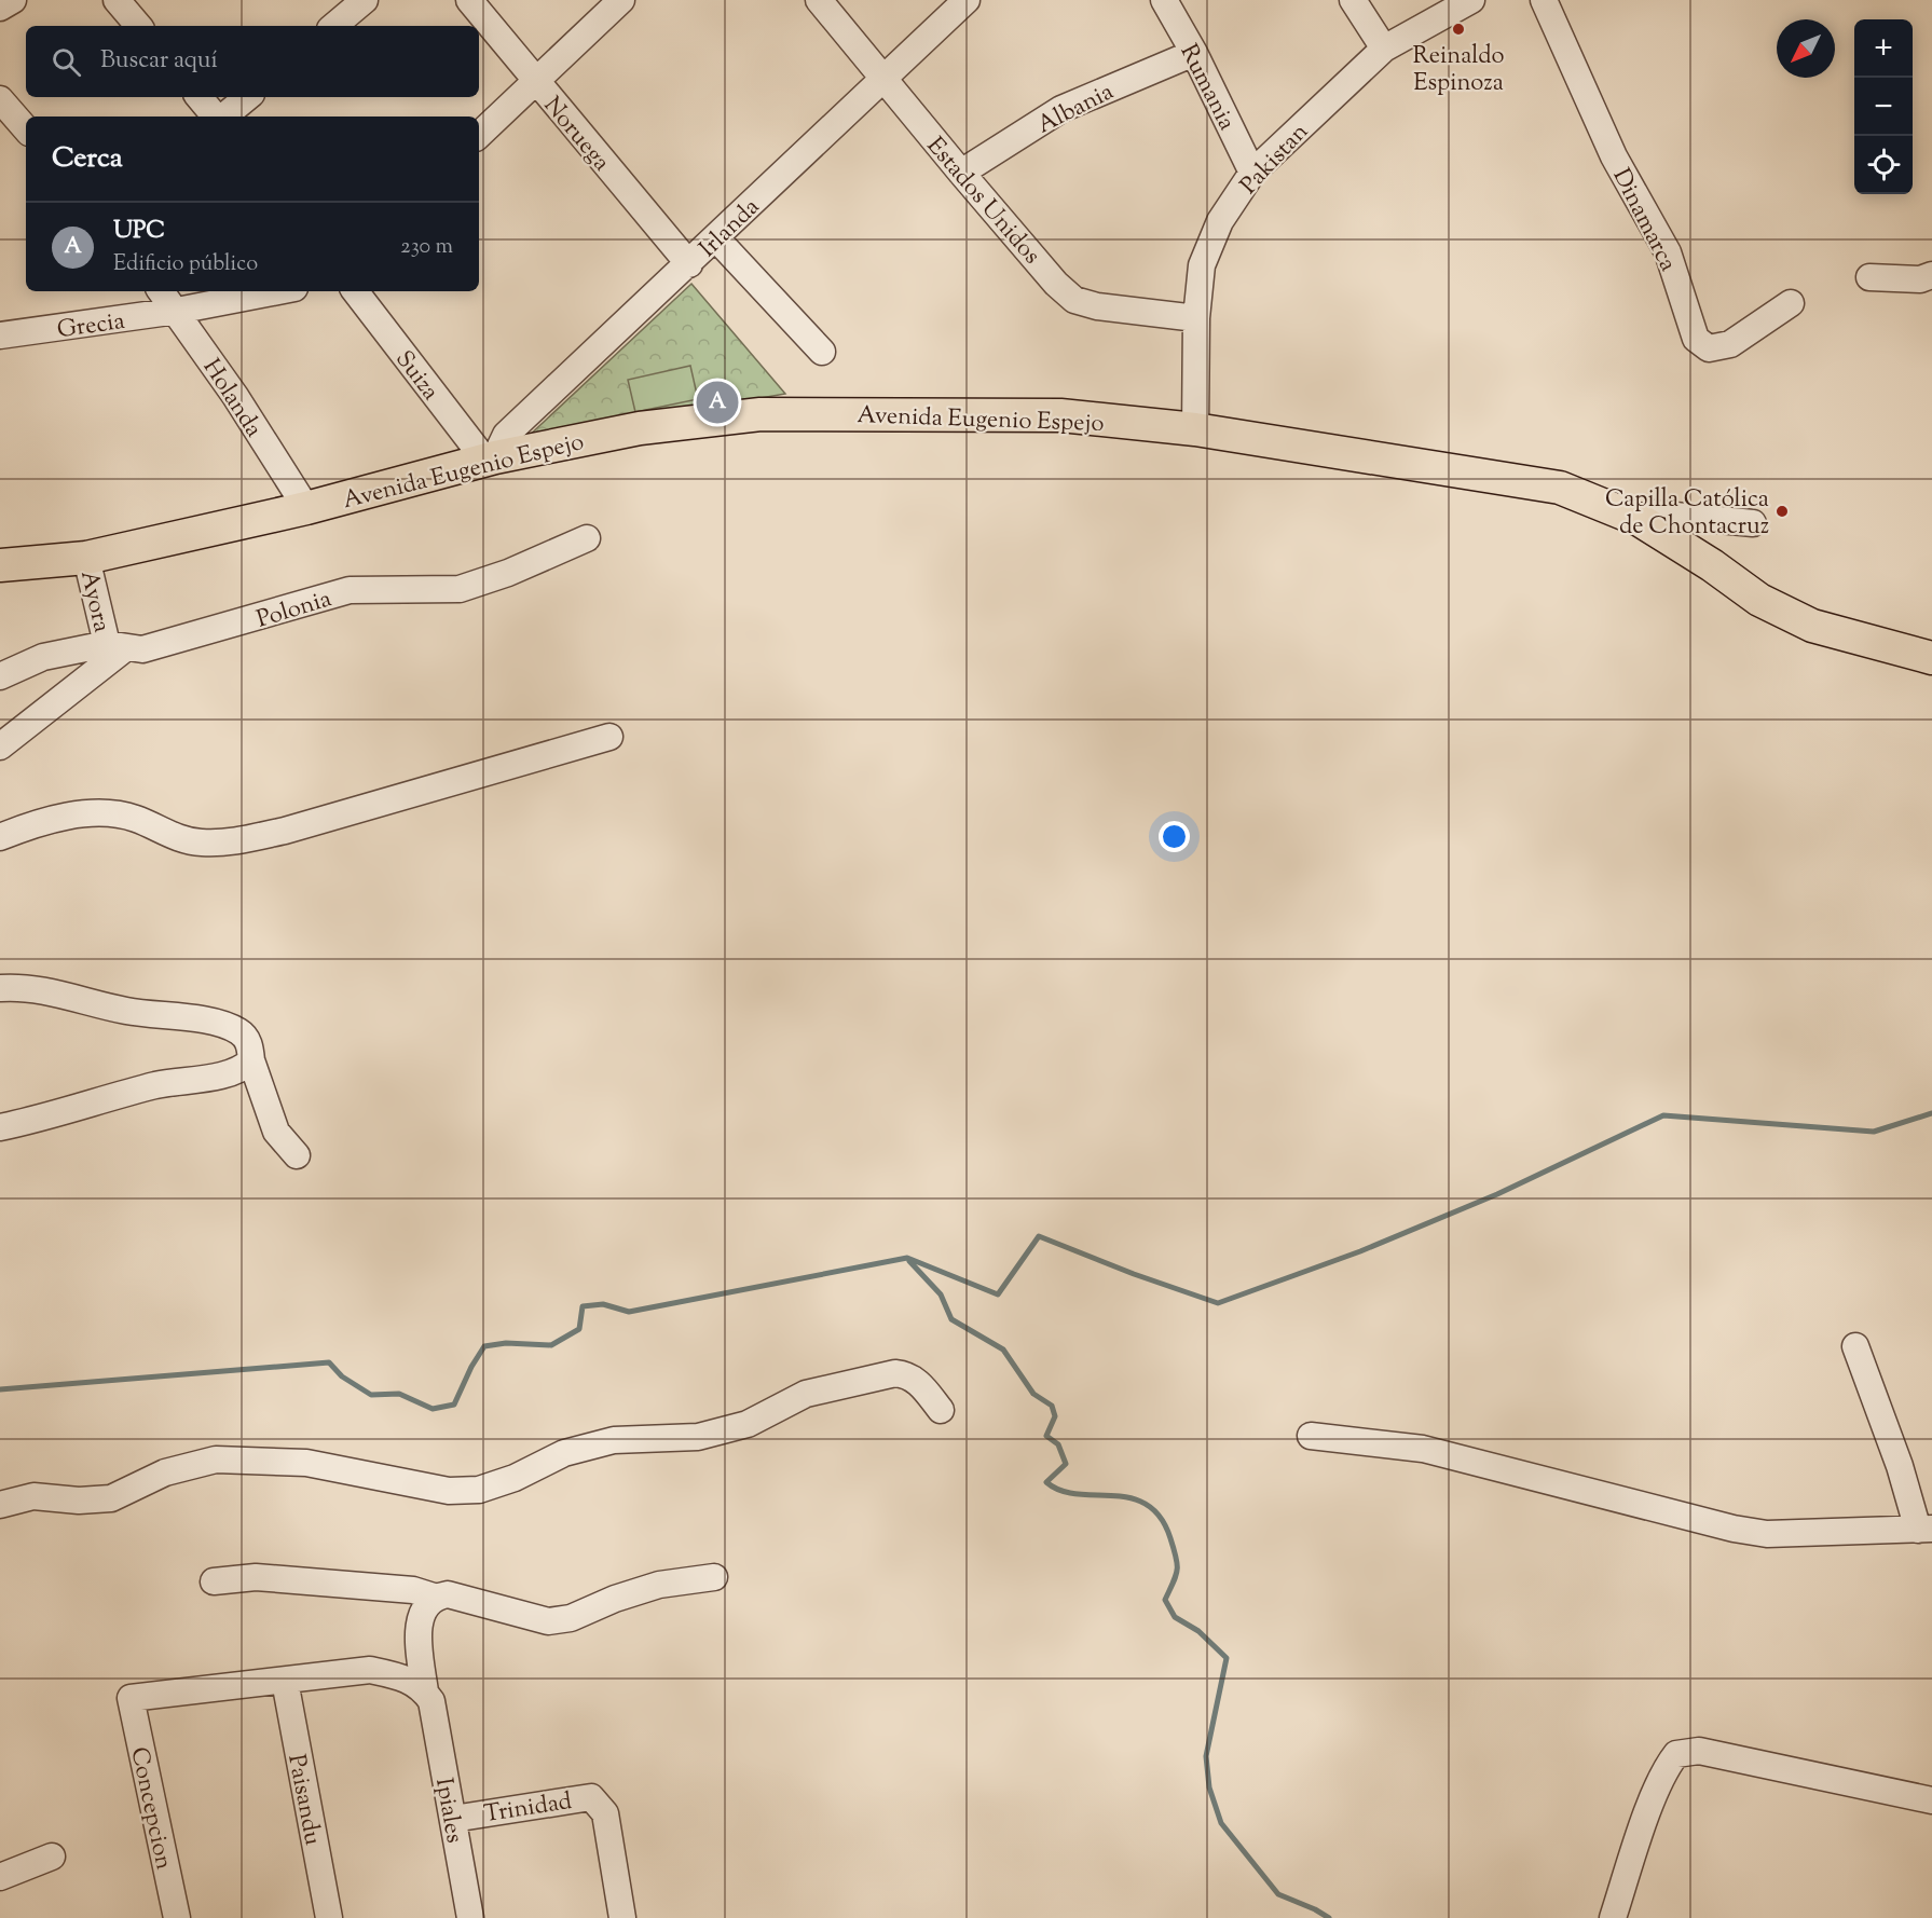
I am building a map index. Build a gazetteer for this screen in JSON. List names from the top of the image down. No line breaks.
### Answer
{"streets":{"main road":["Avenida Eugenio Espejo"],"street":["Rumania","Albania","Noruega","Pakistan","Estados Unidos","Dinamarca","Irlanda","Grecia","Suiza","Holanda","Ayora","Polonia","Paisandu","Trinidad","Concepcion","Ipiales"]},"crossings":[["Rumania","Albania"],["Rumania","Pakistan"],["Albania","Estados Unidos"],["Noruega","Irlanda"],["Pakistan","Estados Unidos"],["Pakistan","Avenida Eugenio Espejo"],["Estados Unidos","Irlanda"],["Irlanda","Suiza"],["Irlanda","Avenida Eugenio Espejo"],["Grecia","Holanda"],["Suiza","Avenida Eugenio Espejo"],["Holanda","Avenida Eugenio Espejo"],["Avenida Eugenio Espejo","Ayora"],["Ayora","Polonia"],["Paisandu","Concepcion"],["Trinidad","Ipiales"]],"places":["Reinaldo Espinoza","Capilla Católica de Chontacruz"],"north":"bottom left","page":{"map_buttons":["+","−"],"search":"Buscar aquí","heading":"Cerca","list":[{"mark":"A","name":"UPC","note":"Edificio público","value":"230 m"}],"pins":"A"}}
